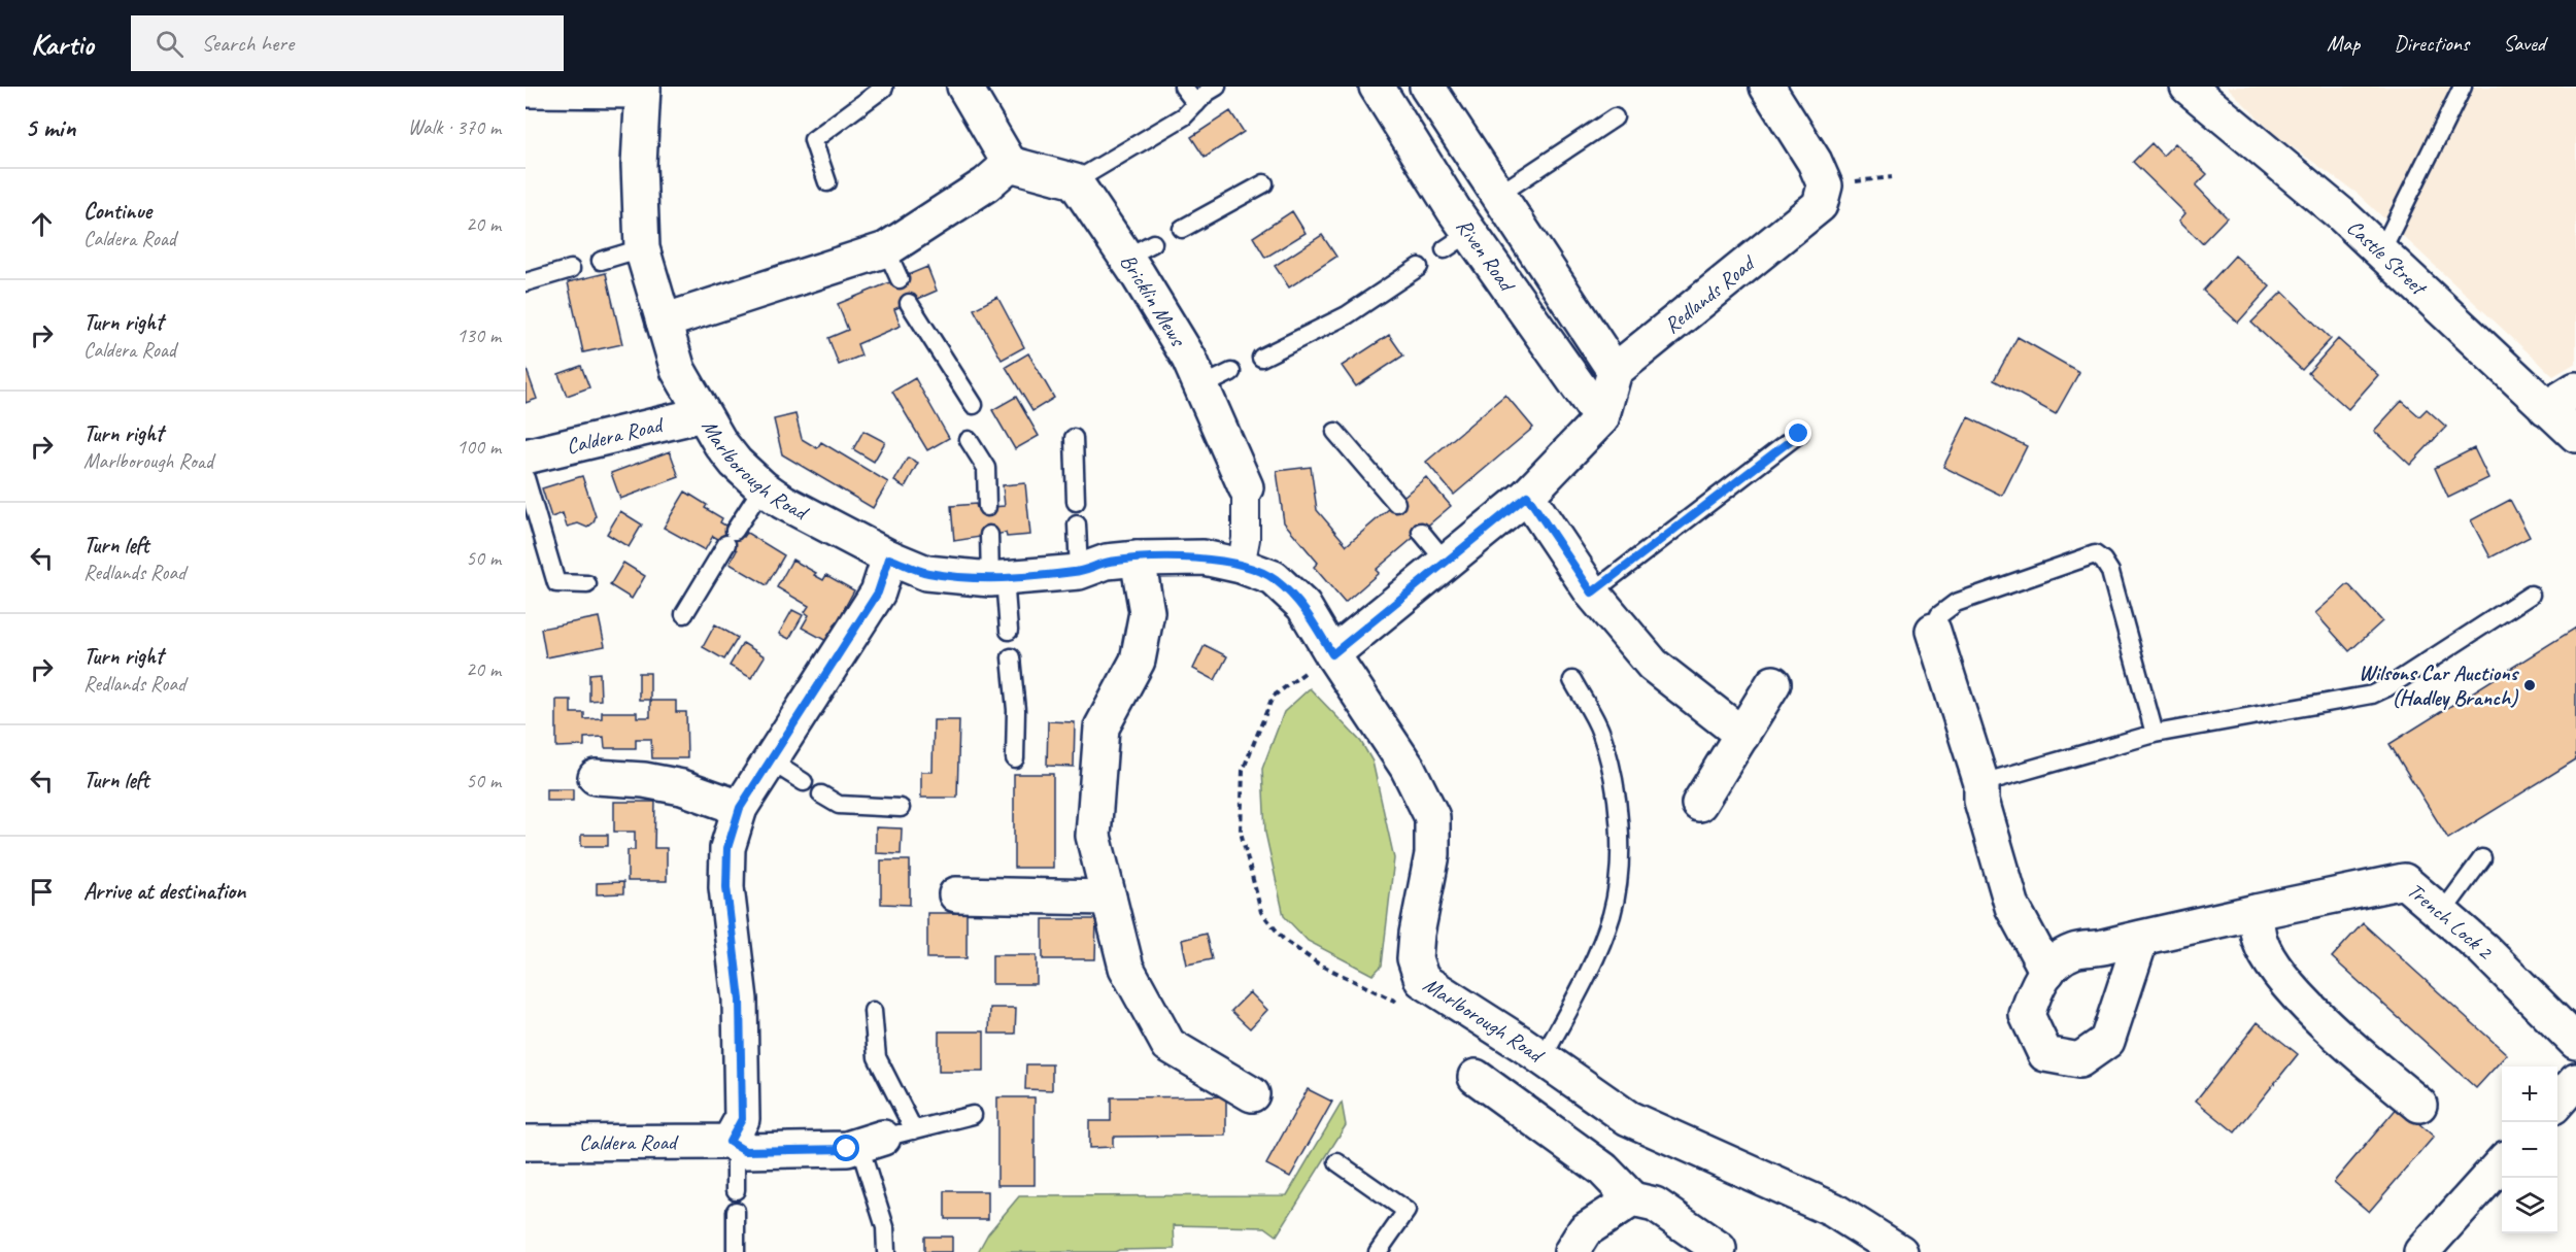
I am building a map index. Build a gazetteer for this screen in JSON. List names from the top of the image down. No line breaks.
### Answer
{"streets":{"street":["Riven Road","Castle Street","Redlands Road","Bricklin Mews","Caldera Road","Marlborough Road","Trench Lock 2"]},"crossings":[["Riven Road","Redlands Road"],["Caldera Road","Marlborough Road"]],"places":["Wilsons Car Auctions (Hadley Branch)"],"page":{"header":"Kartio","search":"Search here","nav":["Map","Directions","Saved"],"heading":["5 min","Walk · 370 m"],"list":[["Continue","Caldera Road","20 m"],["Turn right","Caldera Road","130 m"],["Turn right","Marlborough Road","100 m"],["Turn left","Redlands Road","50 m"],["Turn right","Redlands Road","20 m"],["Turn left","50 m"],"Arrive at destination"],"map_buttons":["+","−"]}}
